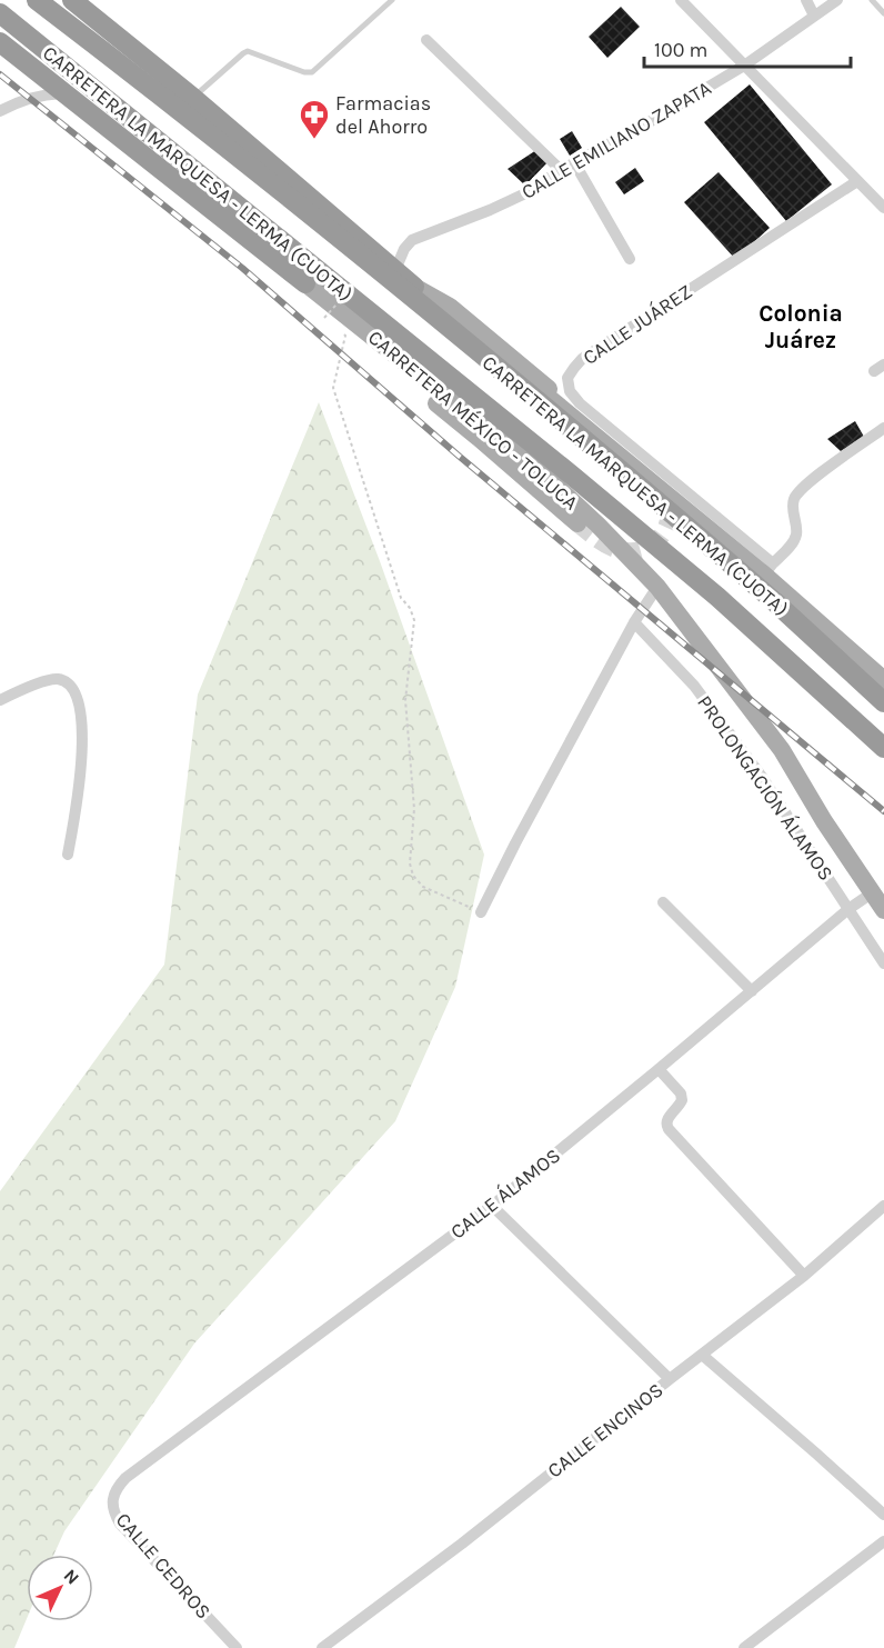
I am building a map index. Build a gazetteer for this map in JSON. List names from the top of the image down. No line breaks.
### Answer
{"streets":{"highway":["CARRETERA LA MARQUESA - LERMA (CUOTA)","CARRETERA MÉXICO - TOLUCA"],"street":["CALLE EMILIANO ZAPATA","CALLE JUÁREZ","PROLONGACIÓN ÁLAMOS","CALLE ÁLAMOS","CALLE ENCINOS","CALLE CEDROS"]},"crossings":[["CARRETERA MÉXICO - TOLUCA","CALLE ÁLAMOS"],["PROLONGACIÓN ÁLAMOS","CALLE ÁLAMOS"],["CALLE ÁLAMOS","CALLE CEDROS"]],"districts":["Colonia Juárez"],"places":{"pharmacy":["Farmacias del Ahorro"]},"scale_bar":"100 m","north":"top right"}
